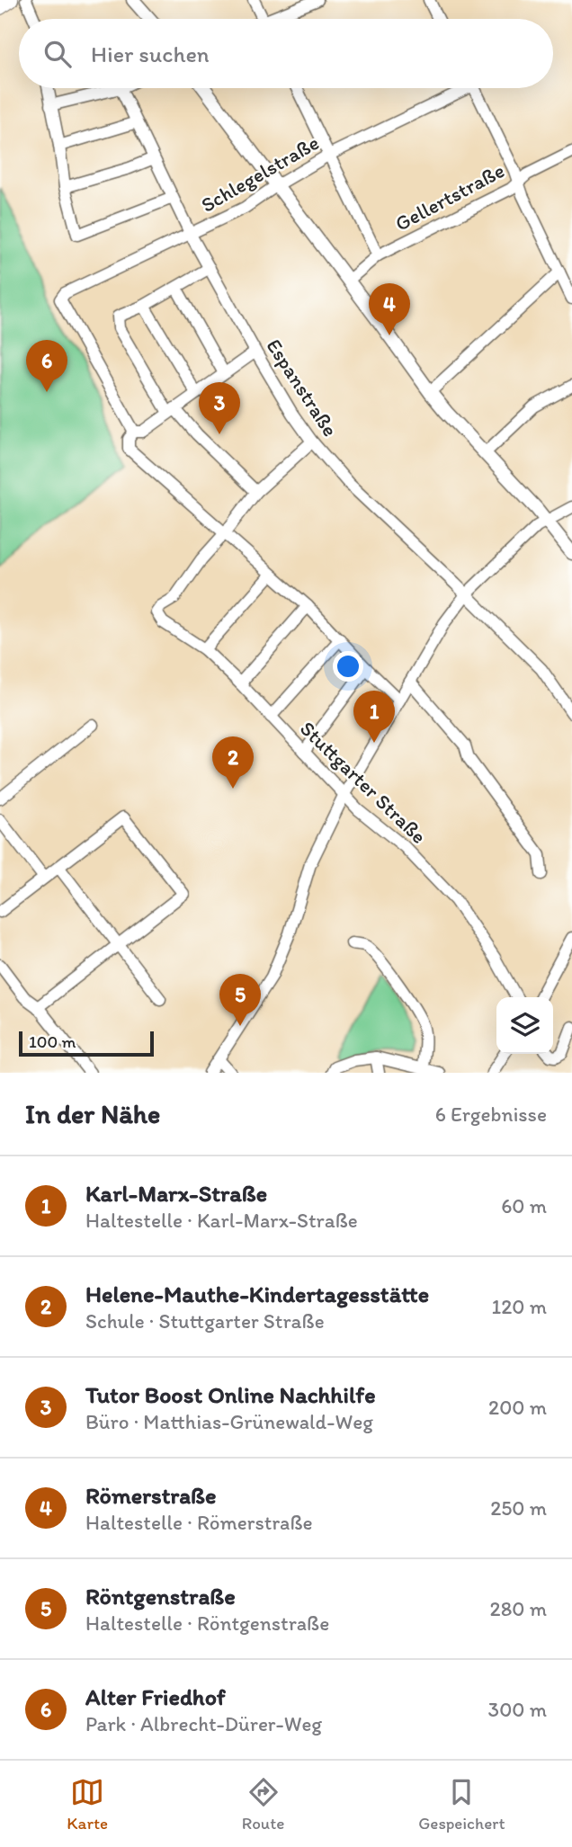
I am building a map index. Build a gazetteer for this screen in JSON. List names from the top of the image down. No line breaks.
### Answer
{"streets":{"street":["Schlegelstraße","Gellertstraße","Espanstraße","Stuttgarter Straße"]},"crossings":[["Schlegelstraße","Espanstraße"]],"scale_bar":"100 m","page":{"search":"Hier suchen","pins":["4","6","3","1","2","5"],"scale":"100 m","heading":["In der Nähe","6 Ergebnisse"],"list":[{"mark":"1","name":"Karl-Marx-Straße","note":"Haltestelle · Karl-Marx-Straße","value":"60 m"},{"mark":"2","name":"Helene-Mauthe-Kindertagesstätte","note":"Schule · Stuttgarter Straße","value":"120 m"},{"mark":"3","name":"Tutor Boost Online Nachhilfe","note":"Büro · Matthias-Grünewald-Weg","value":"200 m"},{"mark":"4","name":"Römerstraße","note":"Haltestelle · Römerstraße","value":"250 m"},{"mark":"5","name":"Röntgenstraße","note":"Haltestelle · Röntgenstraße","value":"280 m"},{"mark":"6","name":"Alter Friedhof","note":"Park · Albrecht-Dürer-Weg","value":"300 m"}],"nav":["Karte","Route","Gespeichert"]}}
